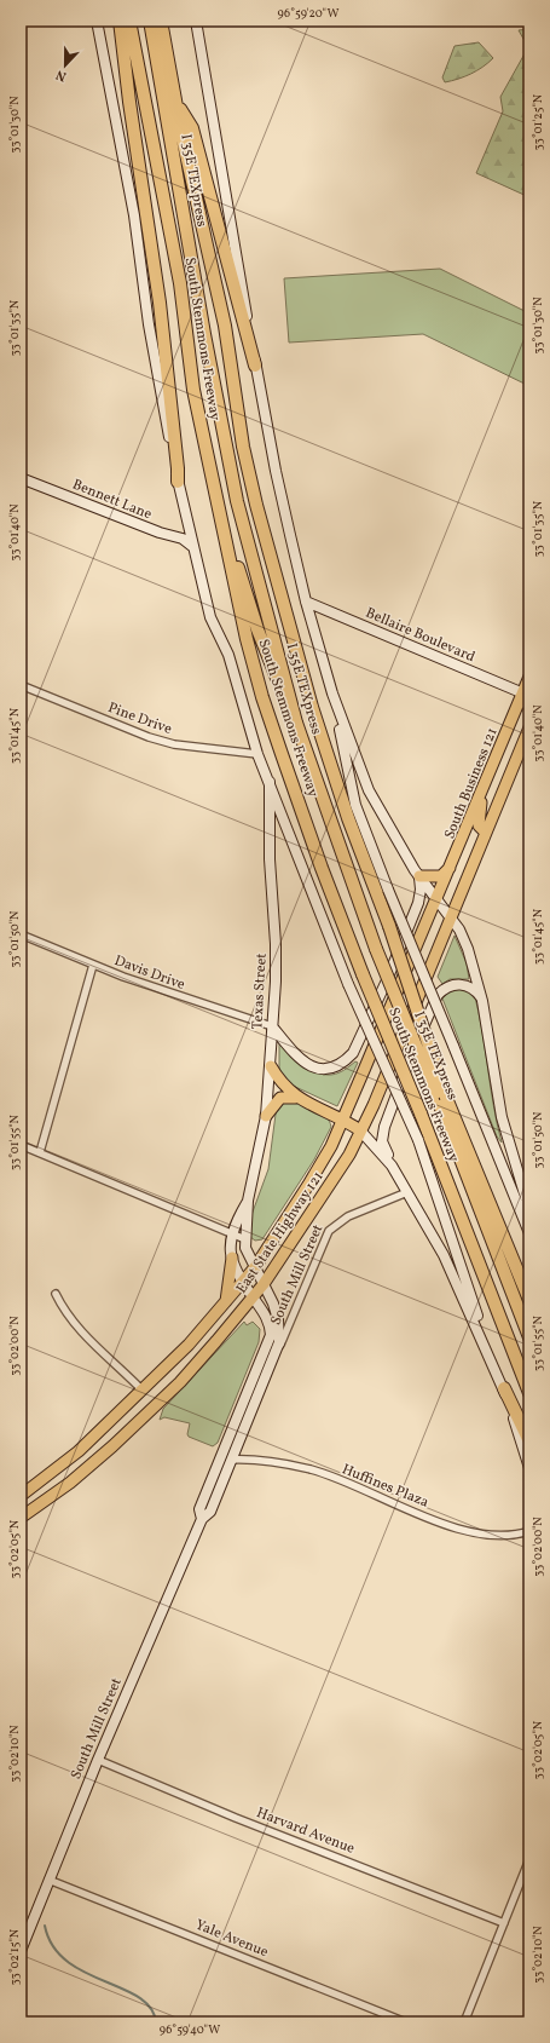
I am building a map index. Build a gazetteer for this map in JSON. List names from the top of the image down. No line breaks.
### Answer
{"streets":{"highway":["I 35E TEXpress","South Stemmons Freeway"],"main road":["Bennett Lane","Bellaire Boulevard","South Business 121","Texas Street","East State Highway 121","South Mill Street"],"street":["Pine Drive","Davis Drive","Huffines Plaza","Harvard Avenue","Yale Avenue"]},"crossings":[["I 35E TEXpress","South Stemmons Freeway"],["South Stemmons Freeway","Bennett Lane"],["South Stemmons Freeway","Pine Drive"],["South Stemmons Freeway","Texas Street"],["South Stemmons Freeway","East State Highway 121"],["South Stemmons Freeway","South Mill Street"],["Bellaire Boulevard","South Business 121"],["South Business 121","East State Highway 121"],["Davis Drive","Texas Street"],["Texas Street","East State Highway 121"],["Texas Street","South Mill Street"],["East State Highway 121","South Mill Street"],["South Mill Street","Huffines Plaza"],["South Mill Street","Harvard Avenue"],["South Mill Street","Yale Avenue"]],"north":"bottom","coordinates":["96°59'20\"W","33°01'25\"N","33°01'30\"N","33°01'35\"N","33°01'40\"N","33°01'45\"N","33°01'50\"N","33°01'55\"N","33°02'00\"N","33°02'05\"N","33°02'10\"N","33°02'15\"N","96°59'40\"W"]}
